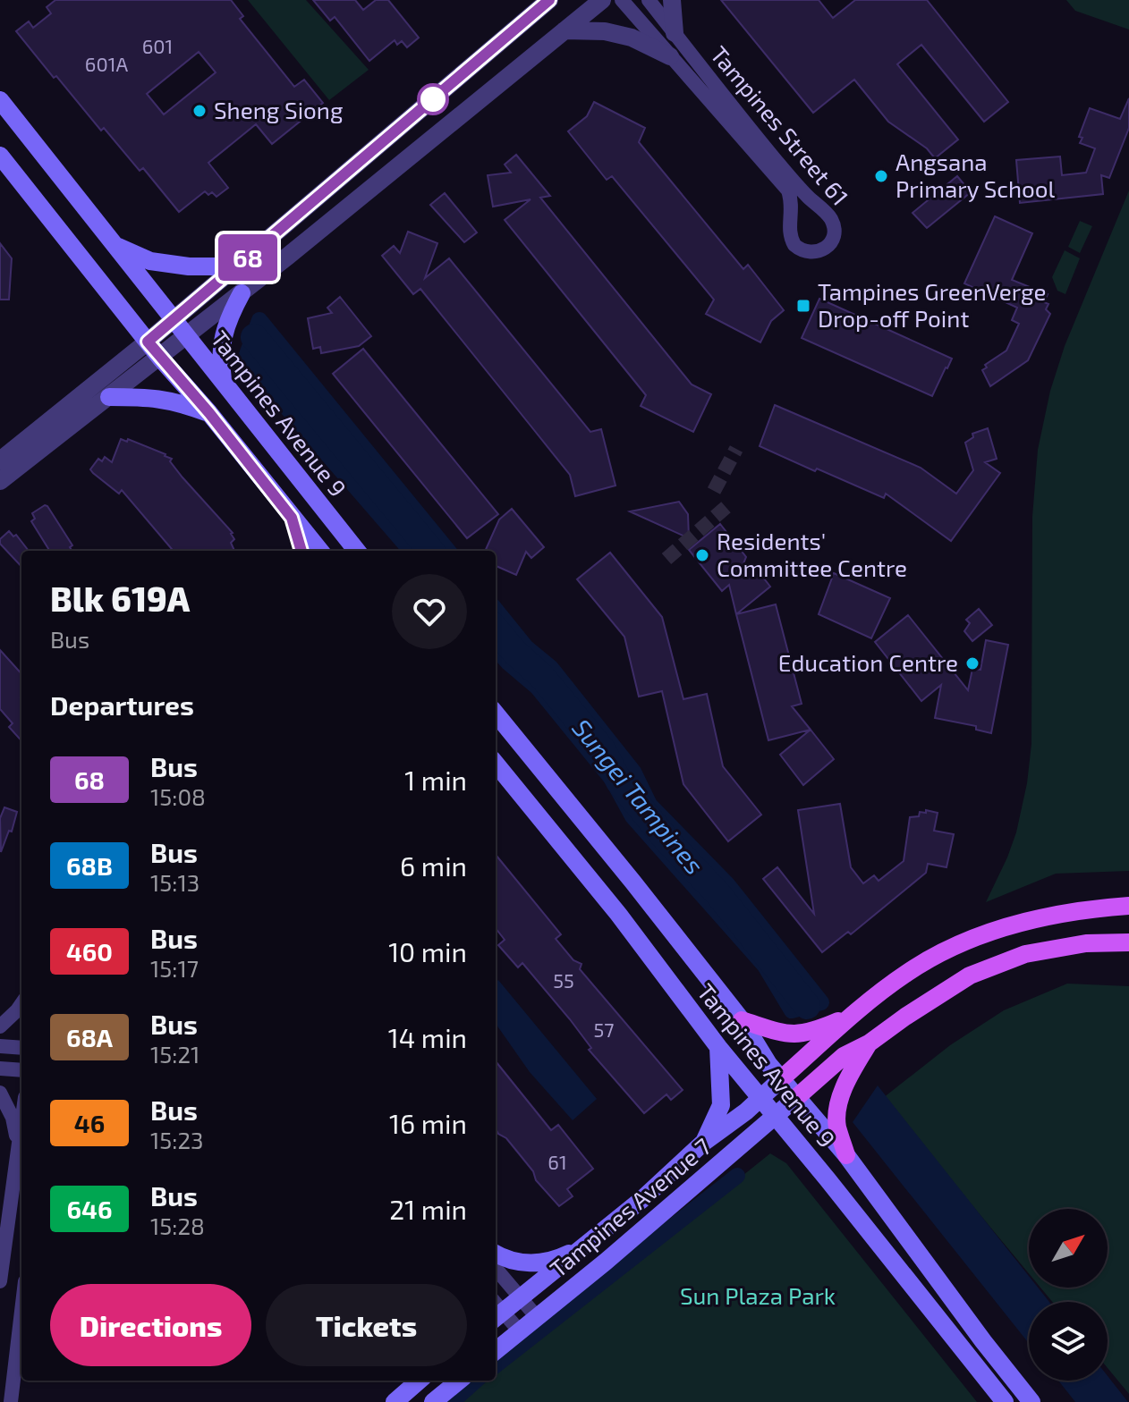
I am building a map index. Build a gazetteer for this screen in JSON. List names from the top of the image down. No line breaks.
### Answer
{"streets":{"main road":["Tampines Avenue 9","Tampines Avenue 7"],"street":["Tampines Street 61"]},"crossings":[["Tampines Avenue 9","Tampines Avenue 7"]],"water":["Sungei Tampines"],"parks":["Sun Plaza Park"],"places":{"other":["Sheng Siong","Angsana Primary School","Residents' Committee Centre","Education Centre"],"transit":["Tampines GreenVerge Drop-off Point"]},"lines":["bus line 68"],"house_numbers":["601","601A","55","57","61"],"north":"top right","page":{"on_map":"68","heading":[["Blk 619A","Bus"],"Departures"],"list":[{"mark":"68","name":"Bus","note":"15:08","value":"1 min"},{"mark":"68B","name":"Bus","note":"15:13","value":"6 min"},{"mark":"460","name":"Bus","note":"15:17","value":"10 min"},{"mark":"68A","name":"Bus","note":"15:21","value":"14 min"},{"mark":"46","name":"Bus","note":"15:23","value":"16 min"},{"mark":"646","name":"Bus","note":"15:28","value":"21 min"}],"buttons":["Directions","Tickets"]}}
